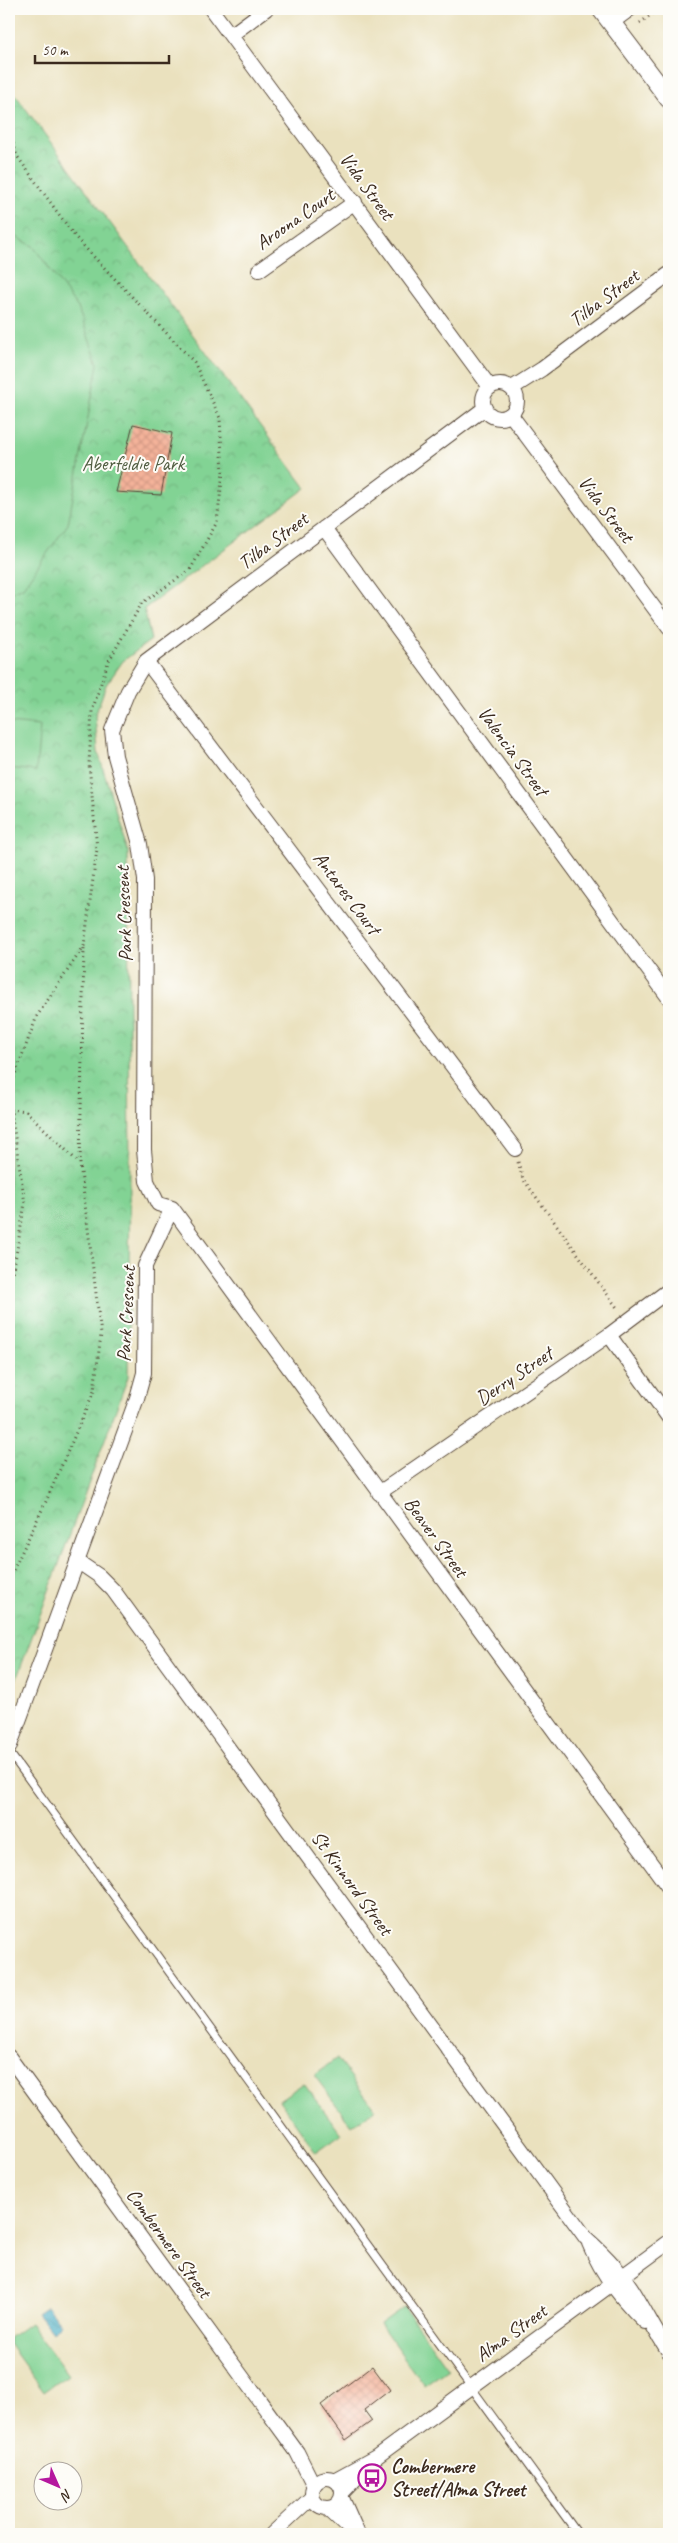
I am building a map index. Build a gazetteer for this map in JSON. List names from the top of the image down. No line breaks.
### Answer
{"streets":{"street":["Vida Street","Aroona Court","Tilba Street","Valencia Street","Antares Court","Park Crescent","Derry Street","Beaver Street","St Kinnord Street","Combermere Street","Alma Street"]},"crossings":[["Vida Street","Aroona Court"],["Vida Street","Tilba Street"],["Tilba Street","Valencia Street"],["Tilba Street","Antares Court"],["Tilba Street","Park Crescent"],["Park Crescent","Beaver Street"],["Park Crescent","St Kinnord Street"],["Derry Street","Beaver Street"],["St Kinnord Street","Alma Street"],["Combermere Street","Alma Street"]],"parks":["Aberfeldie Park"],"places":{"bus stop":["Combermere Street/Alma Street"]},"scale_bar":"50 m","north":"bottom right"}
